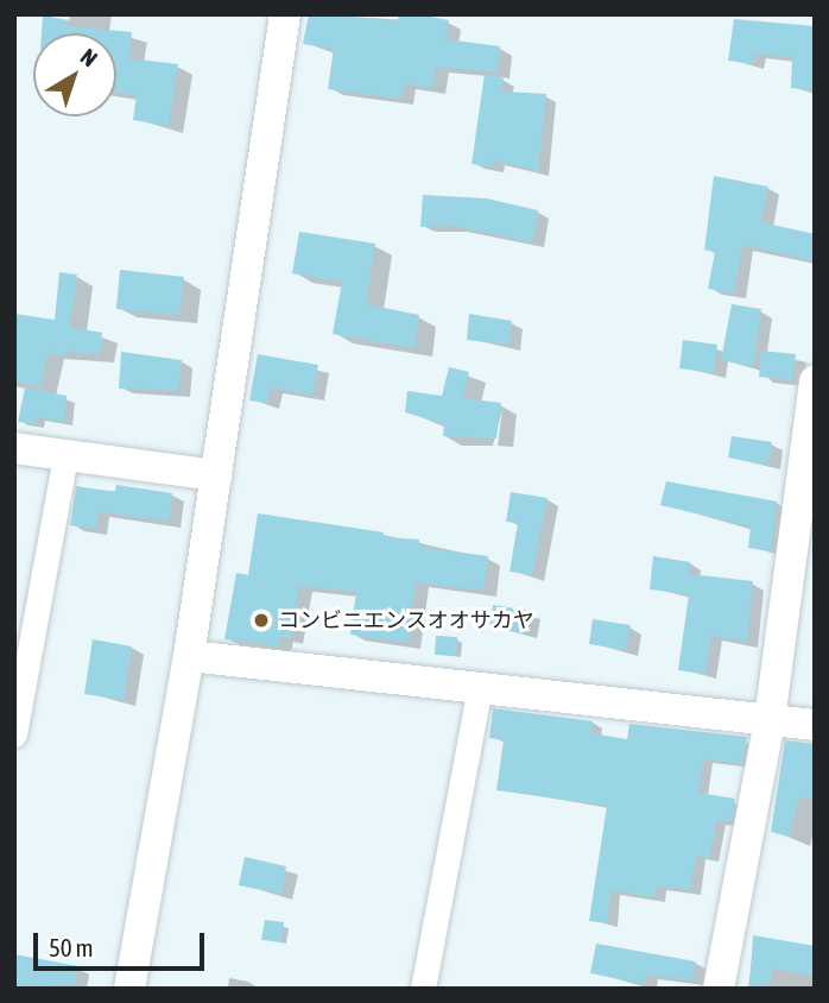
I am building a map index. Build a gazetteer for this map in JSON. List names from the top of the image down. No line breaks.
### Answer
{"places":["コンビニエンスオオサカヤ"],"scale_bar":"50 m","north":"top right"}
